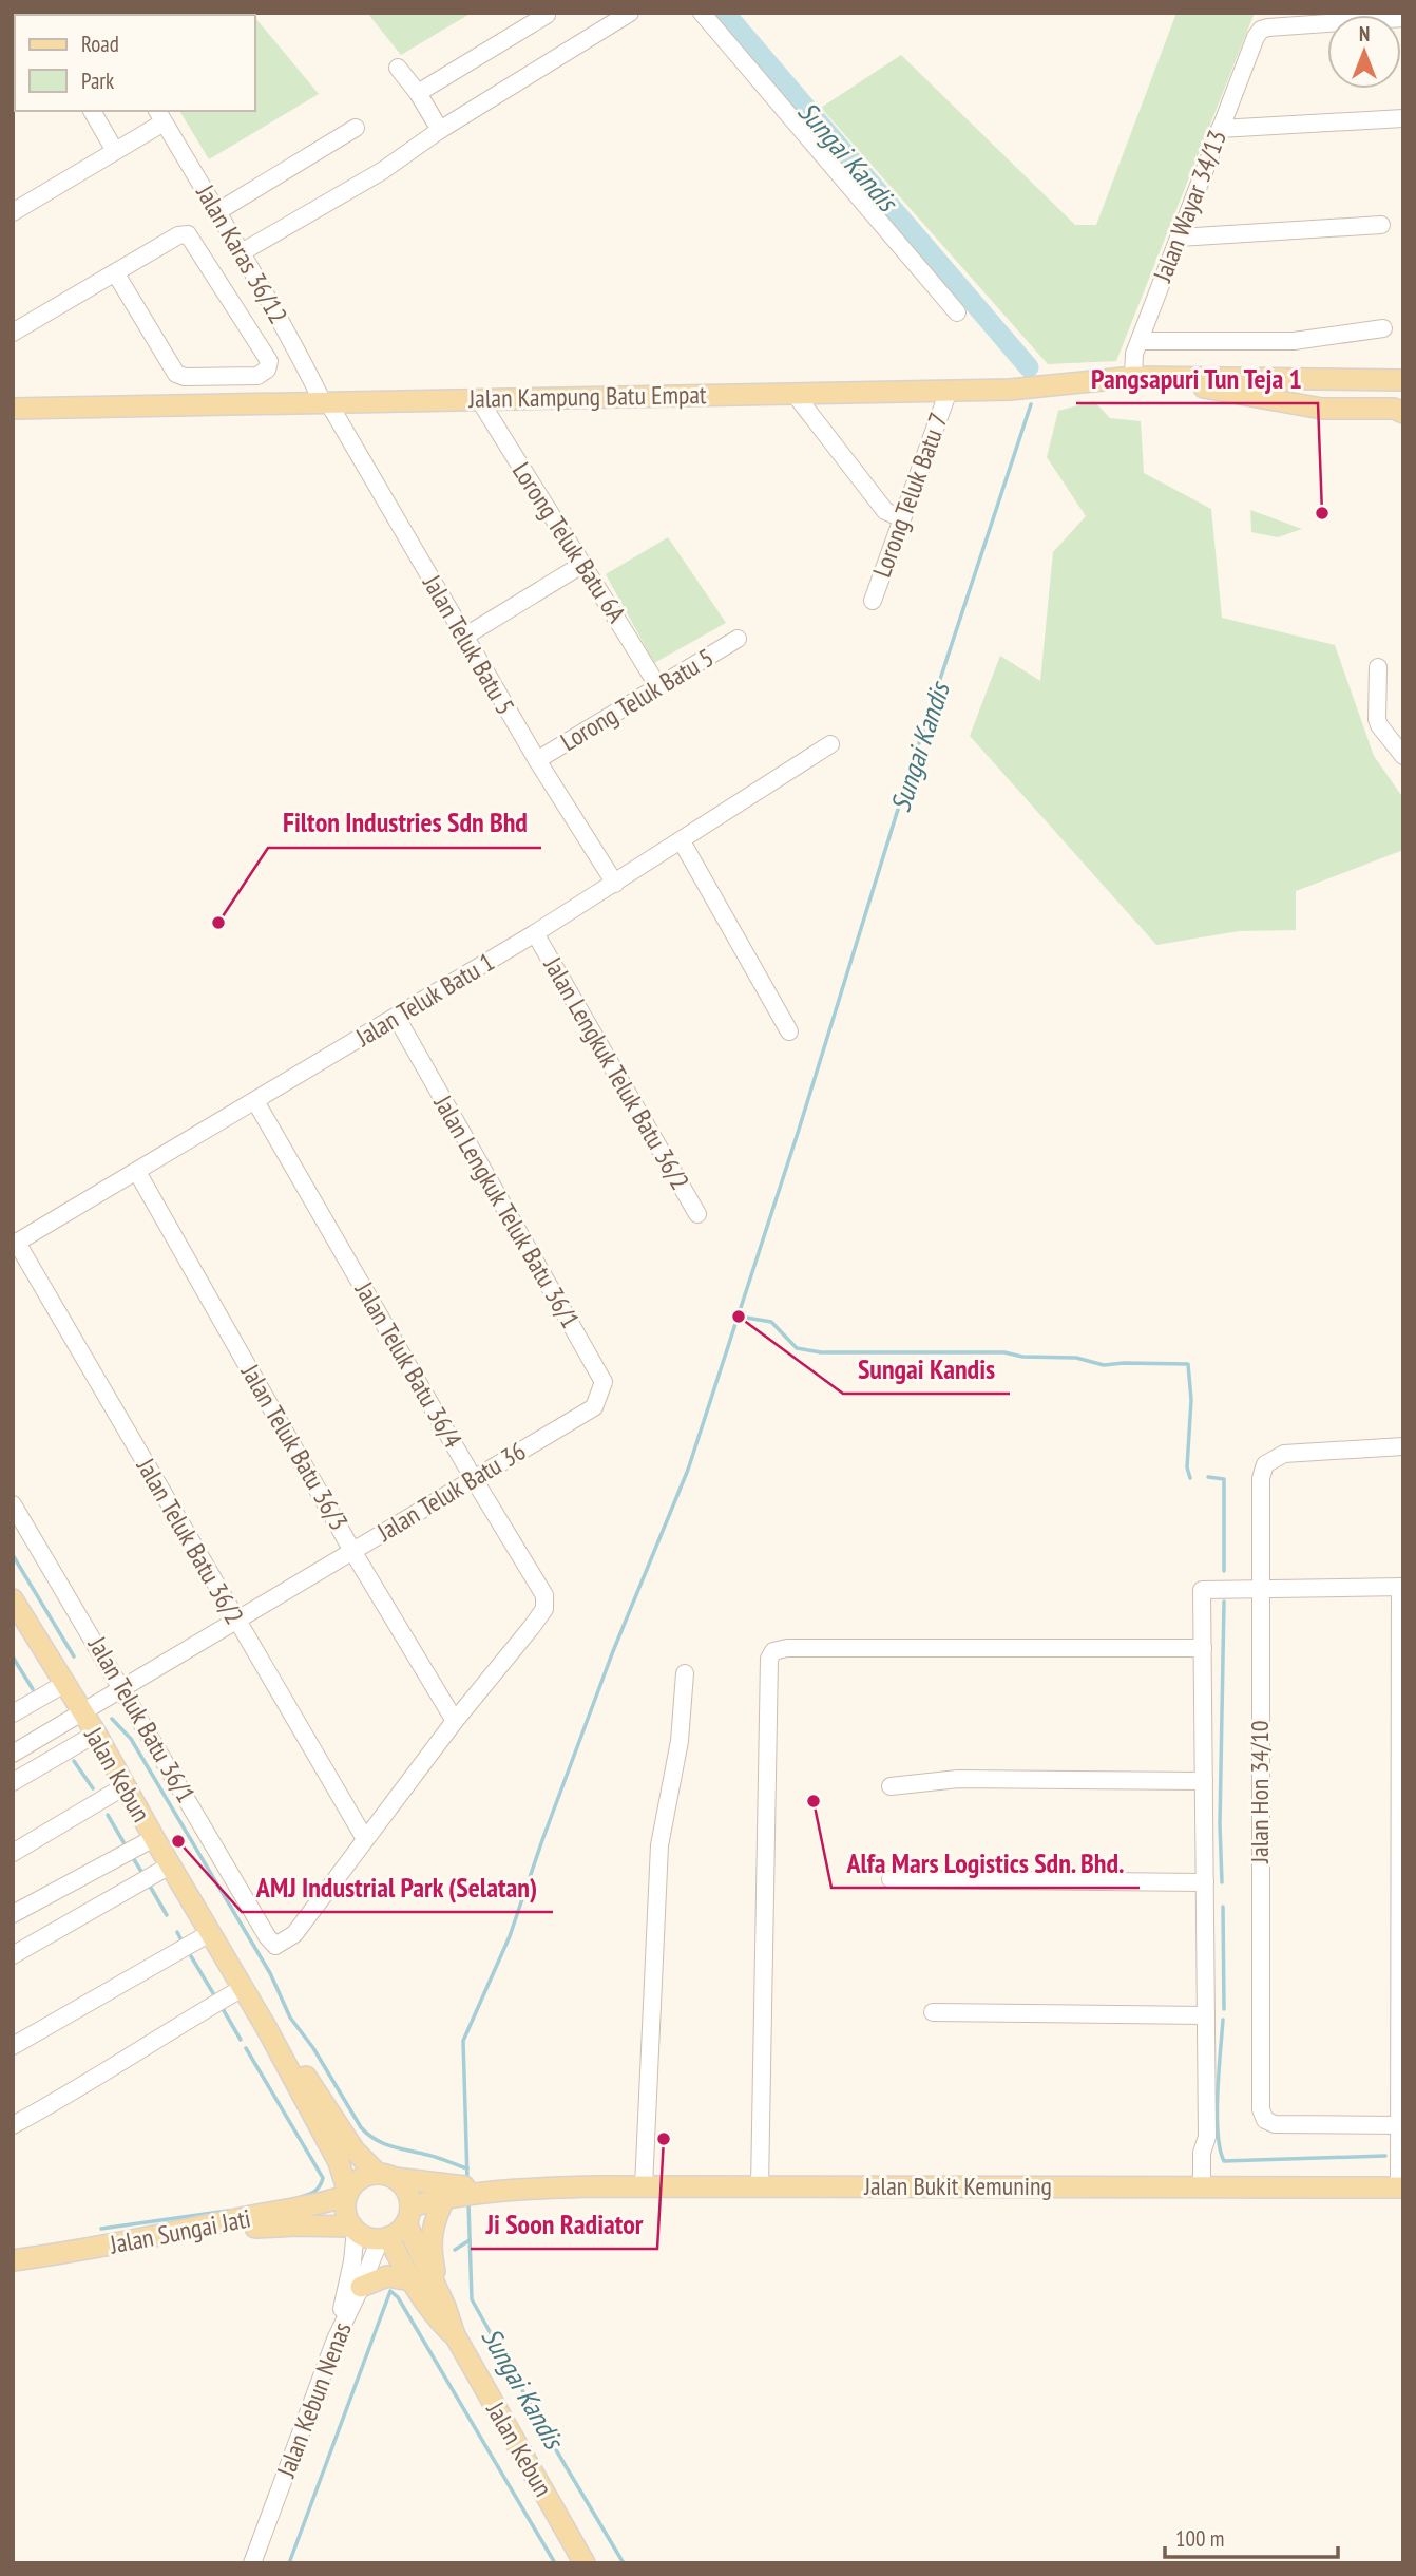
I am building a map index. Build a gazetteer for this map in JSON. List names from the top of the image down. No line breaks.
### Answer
{"streets":{"main road":["Jalan Kampung Batu Empat","Jalan Kebun","Jalan Bukit Kemuning","Jalan Sungai Jati"],"street":["Jalan Wayar 34/13","Jalan Karas 36/12","Lorong Teluk Batu 7","Lorong Teluk Batu 6A","Jalan Teluk Batu 5","Lorong Teluk Batu 5","Jalan Teluk Batu 1","Jalan Lengkuk Teluk Batu 36/2","Jalan Lengkuk Teluk Batu 36/1","Jalan Teluk Batu 36/4","Jalan Teluk Batu 36/3","Jalan Teluk Batu 36","Jalan Teluk Batu 36/2","Jalan Teluk Batu 36/1","Jalan Hon 34/10","Jalan Kebun Nenas"]},"crossings":[["Jalan Wayar 34/13","Jalan Kampung Batu Empat"],["Jalan Karas 36/12","Jalan Kampung Batu Empat"],["Jalan Karas 36/12","Jalan Teluk Batu 5"],["Jalan Kampung Batu Empat","Lorong Teluk Batu 7"],["Jalan Kampung Batu Empat","Lorong Teluk Batu 6A"],["Jalan Kampung Batu Empat","Jalan Teluk Batu 5"],["Lorong Teluk Batu 6A","Lorong Teluk Batu 5"],["Jalan Teluk Batu 5","Lorong Teluk Batu 5"],["Jalan Teluk Batu 5","Jalan Teluk Batu 1"],["Jalan Teluk Batu 1","Jalan Lengkuk Teluk Batu 36/2"],["Jalan Teluk Batu 1","Jalan Lengkuk Teluk Batu 36/1"],["Jalan Teluk Batu 1","Jalan Teluk Batu 36/4"],["Jalan Teluk Batu 1","Jalan Teluk Batu 36/3"],["Jalan Teluk Batu 1","Jalan Teluk Batu 36/2"],["Jalan Lengkuk Teluk Batu 36/1","Jalan Teluk Batu 36"],["Jalan Teluk Batu 36/4","Jalan Teluk Batu 36/3"],["Jalan Teluk Batu 36/4","Jalan Teluk Batu 36"],["Jalan Teluk Batu 36/3","Jalan Teluk Batu 36"],["Jalan Teluk Batu 36","Jalan Teluk Batu 36/2"],["Jalan Teluk Batu 36","Jalan Teluk Batu 36/1"],["Jalan Teluk Batu 36","Jalan Kebun"],["Jalan Teluk Batu 36/2","Jalan Teluk Batu 36/1"],["Jalan Kebun","Jalan Bukit Kemuning"],["Jalan Kebun","Jalan Sungai Jati"],["Jalan Kebun","Jalan Kebun Nenas"],["Jalan Bukit Kemuning","Jalan Sungai Jati"],["Jalan Bukit Kemuning","Jalan Kebun Nenas"],["Jalan Sungai Jati","Jalan Kebun Nenas"]],"water":["Sungai Kandis"],"places":["Pangsapuri Tun Teja 1","Filton Industries Sdn Bhd","Sungai Kandis","Alfa Mars Logistics Sdn. Bhd.","AMJ Industrial Park (Selatan)","Ji Soon Radiator"],"legend":["Road","Park"],"scale_bar":"100 m","north":"top"}
